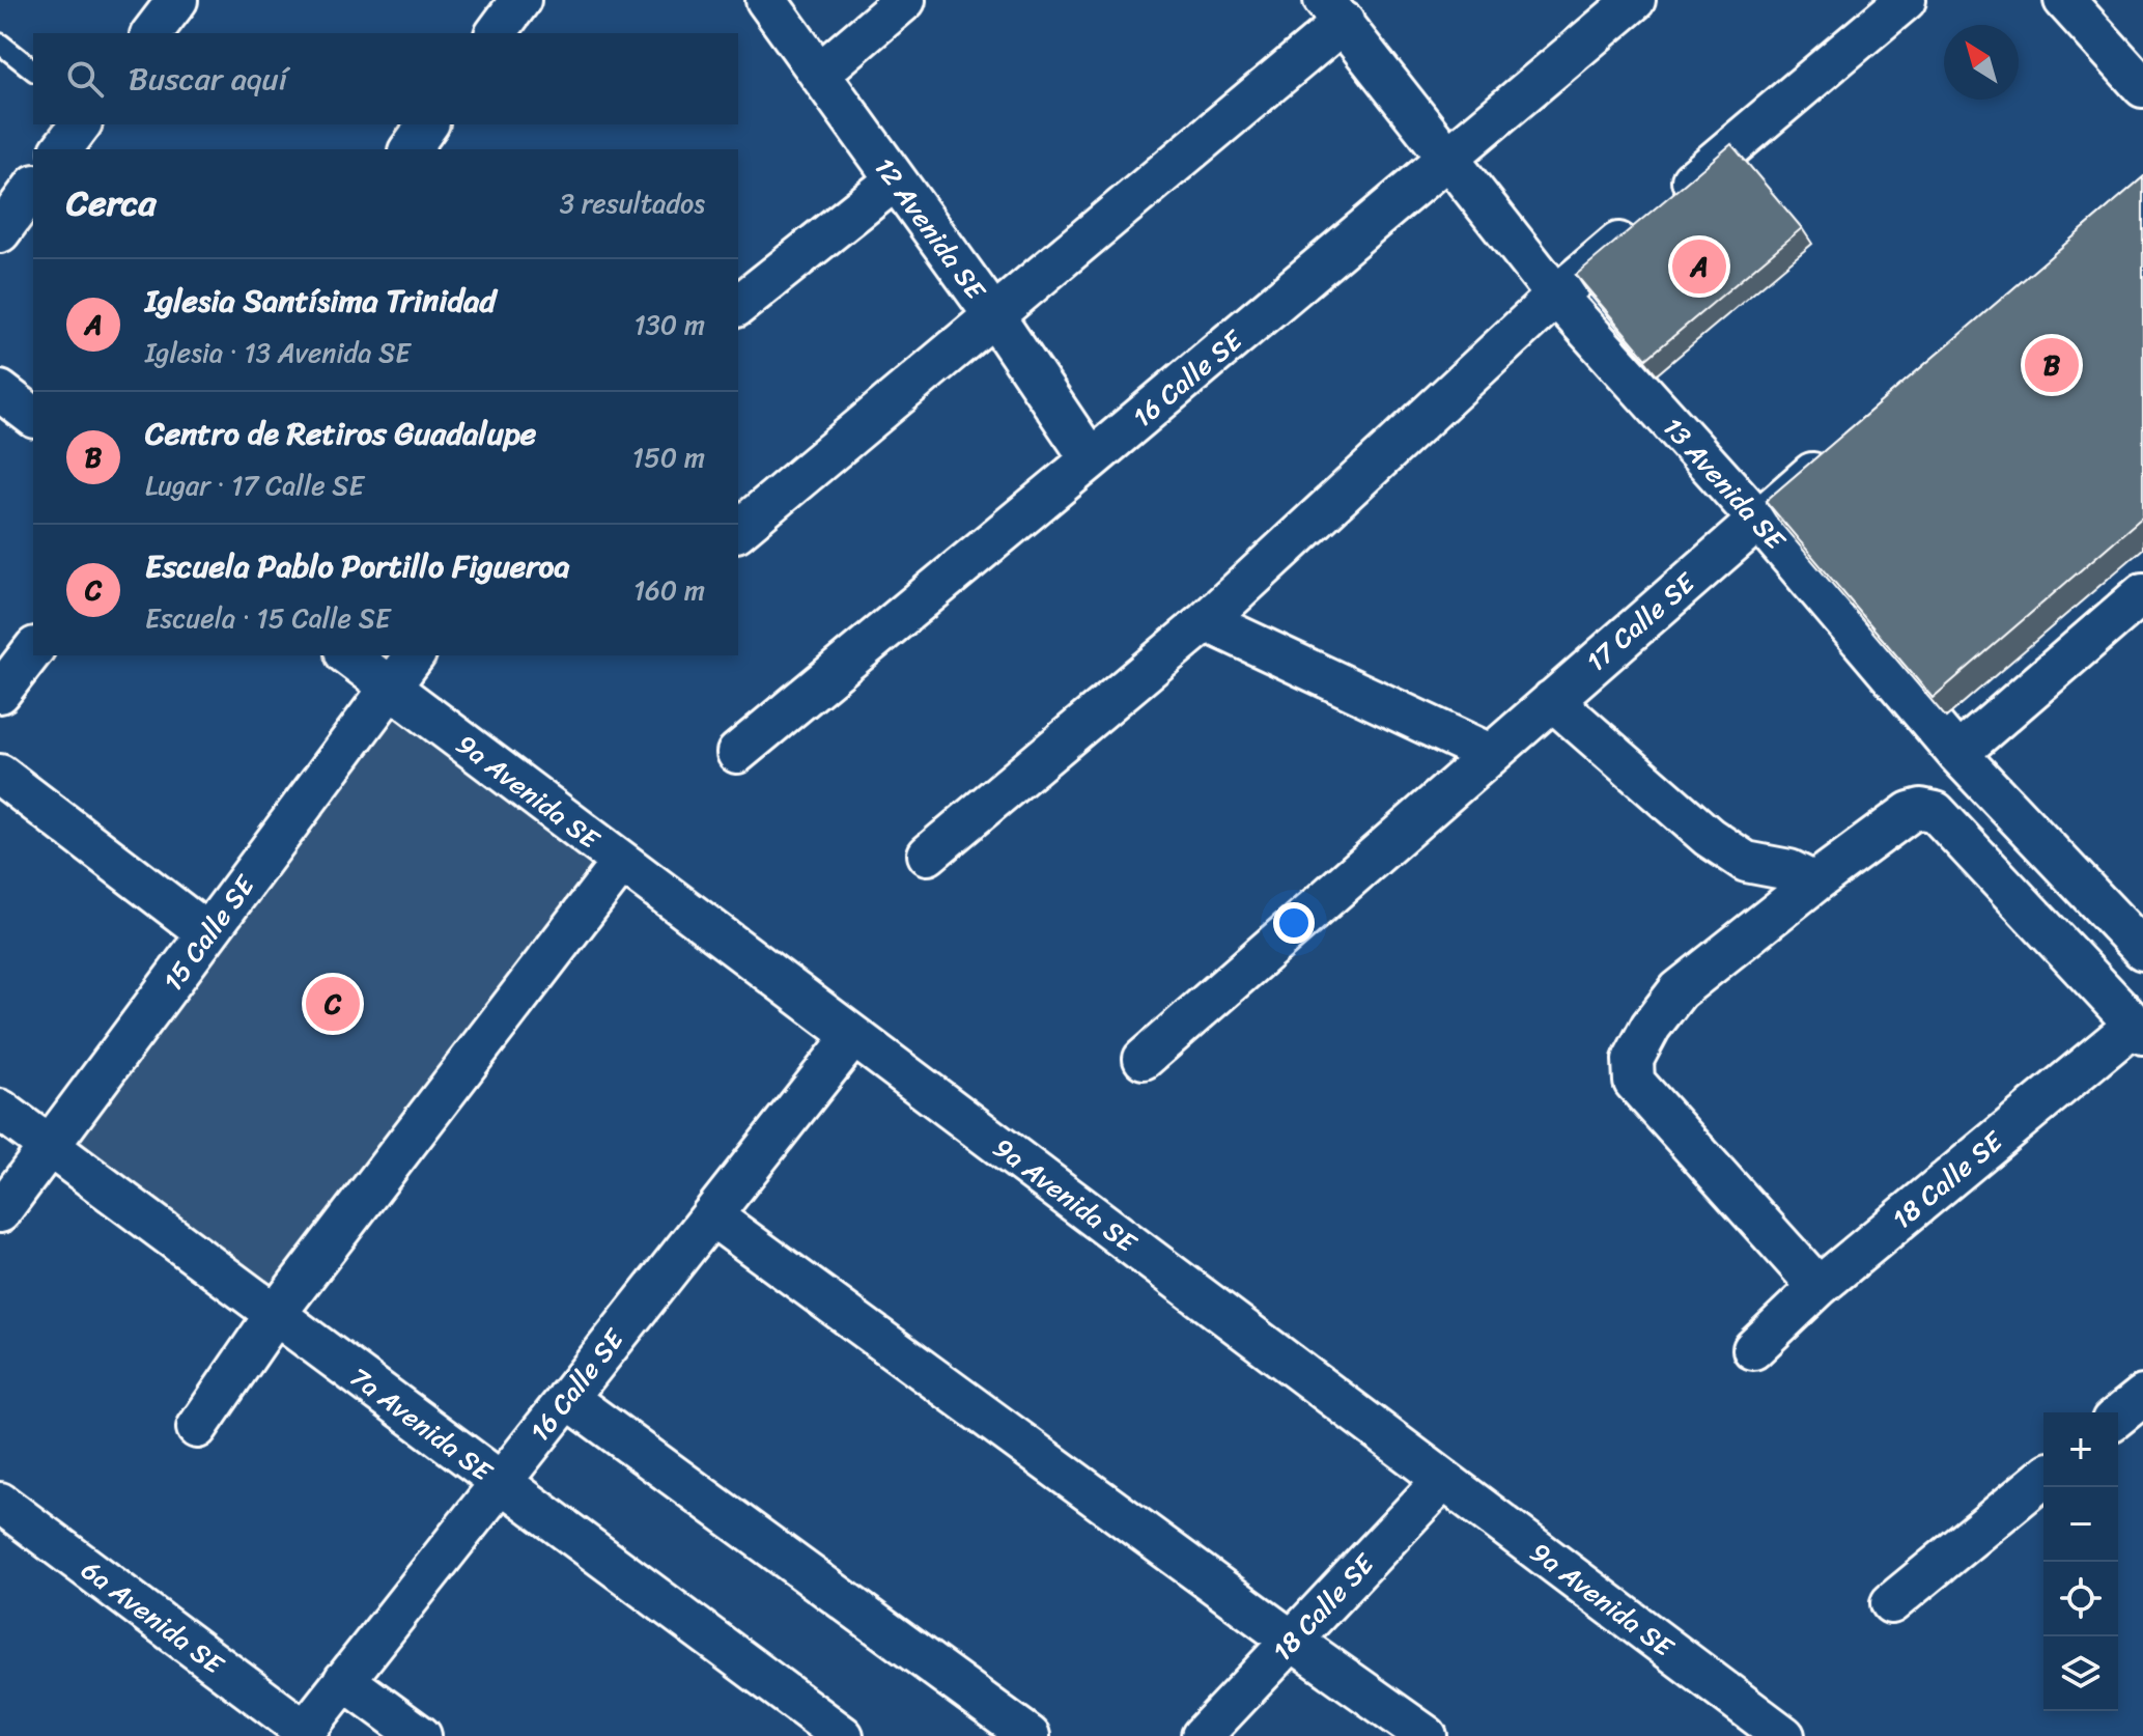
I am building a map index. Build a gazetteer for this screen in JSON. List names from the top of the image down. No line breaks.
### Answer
{"streets":{"street":["12 Avenida SE","16 Calle SE","13 Avenida SE","17 Calle SE","9a Avenida SE","15 Calle SE","18 Calle SE","7a Avenida SE","6a Avenida SE"]},"crossings":[["12 Avenida SE","16 Calle SE"],["16 Calle SE","13 Avenida SE"],["16 Calle SE","9a Avenida SE"],["16 Calle SE","7a Avenida SE"],["16 Calle SE","6a Avenida SE"],["13 Avenida SE","17 Calle SE"],["9a Avenida SE","15 Calle SE"],["9a Avenida SE","18 Calle SE"],["15 Calle SE","7a Avenida SE"]],"north":"top left","page":{"search":"Buscar aquí","heading":["Cerca","3 resultados"],"pins":["A","B","C"],"list":[{"mark":"A","name":"Iglesia Santísima Trinidad","note":"Iglesia · 13 Avenida SE","value":"130 m"},{"mark":"B","name":"Centro de Retiros Guadalupe","note":"Lugar · 17 Calle SE","value":"150 m"},{"mark":"C","name":"Escuela Pablo Portillo Figueroa","note":"Escuela · 15 Calle SE","value":"160 m"}],"map_buttons":["+","−"]}}
